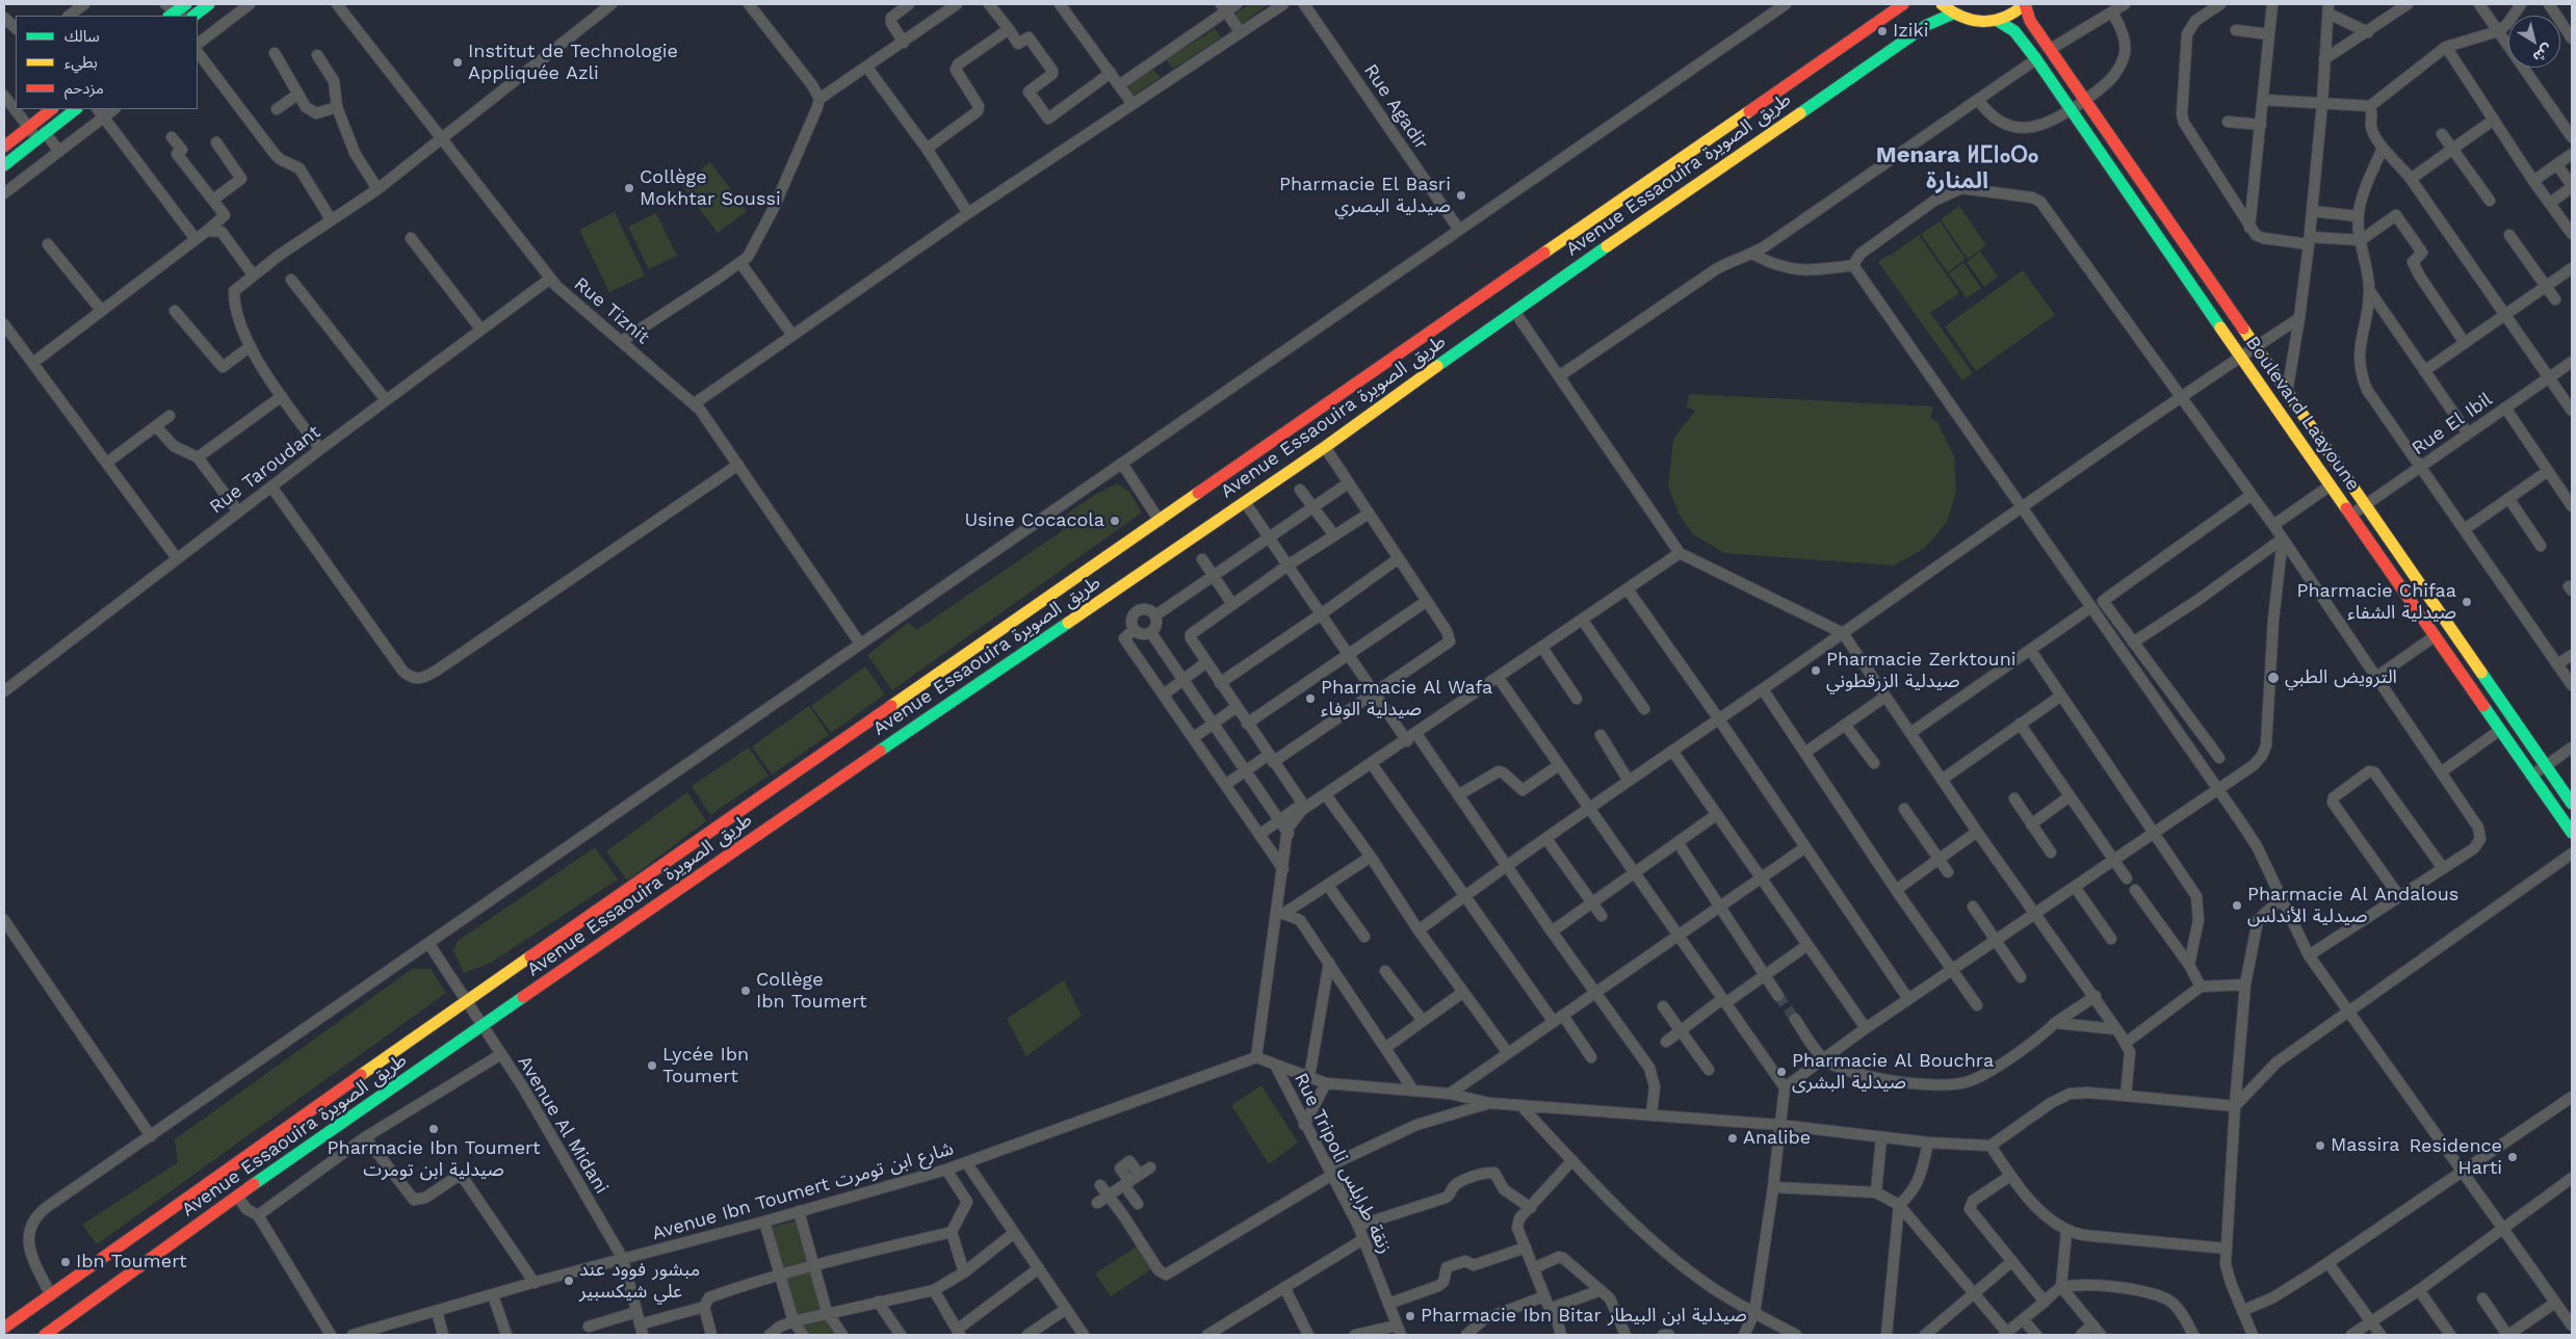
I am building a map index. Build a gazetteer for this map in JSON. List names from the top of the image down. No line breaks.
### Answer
{"streets":{"main road":["Avenue Essaouira طريق الصويرة","Boulevard Laayoune"],"street":["Rue Agadir","Rue Tiznit","Rue El Ibil","Rue Taroudant","Avenue Al Midani","Rue Tripoli زنقة طرابلس","Avenue Ibn Toumert شارع ابن تومرت"]},"crossings":[["Avenue Essaouira طريق الصويرة","Avenue Al Midani"],["Rue Tiznit","Rue Taroudant"],["Boulevard Laayoune","Rue El Ibil"],["Avenue Al Midani","Avenue Ibn Toumert شارع ابن تومرت"]],"districts":["Menara ⵍⵎⵏⴰⵔⴰ المنارة"],"places":["Iziki","Institut de Technologie Appliquée Azli","Collège Mokhtar Soussi","Pharmacie El Basri صيدلية البصري","Usine Cocacola","Pharmacie Chifaa صيدلية الشفاء","Pharmacie Zerktouni صيدلية الزرقطوني","الترويض الطبي","Pharmacie Al Wafa صيدلية الوفاء","Pharmacie Al Andalous صيدلية الأندلس","Collège Ibn Toumert","Lycée Ibn Toumert","Pharmacie Al Bouchra صيدلية البشرى","Pharmacie Ibn Toumert صيدلية ابن تومرت","Analibe","Massira","Residence Harti","Ibn Toumert","مبشور فوود عند علي شيكسبير","Pharmacie Ibn Bitar صيدلية ابن البيطار"],"legend":["سالك","بطيء","مزدحم"],"north":"bottom right"}
